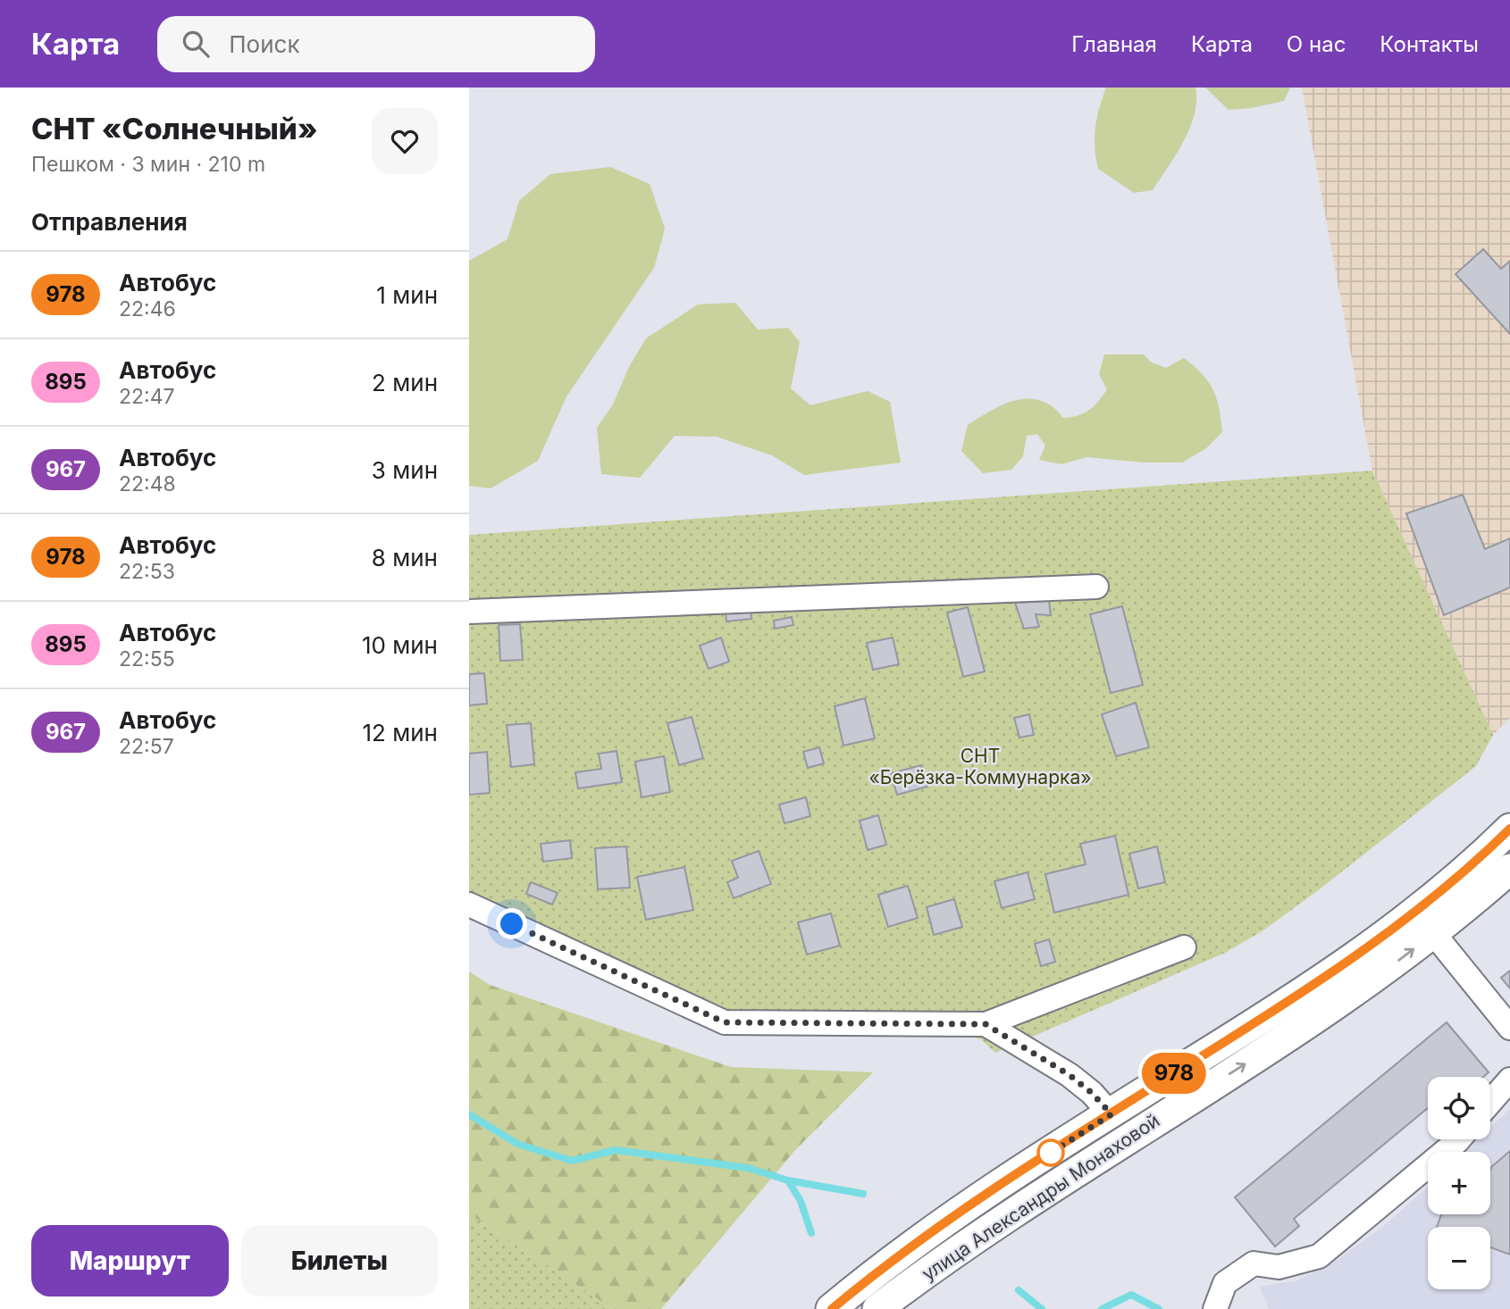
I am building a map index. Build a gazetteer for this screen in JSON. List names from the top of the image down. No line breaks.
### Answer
{"streets":{"main road":["улица Александры Монаховой"]},"parks":["СНТ «Берёзка-Коммунарка»"],"lines":["bus line 978"],"page":{"header":"Карта","search":"Поиск","nav":["Главная","Карта","О нас","Контакты"],"heading":[["СНТ «Солнечный»","Пешком · 3 мин · 210 m"],"Отправления"],"on_map":"978","list":[{"mark":"978","name":"Автобус","note":"22:46","value":"1 мин"},{"mark":"895","name":"Автобус","note":"22:47","value":"2 мин"},{"mark":"967","name":"Автобус","note":"22:48","value":"3 мин"},{"mark":"978","name":"Автобус","note":"22:53","value":"8 мин"},{"mark":"895","name":"Автобус","note":"22:55","value":"10 мин"},{"mark":"967","name":"Автобус","note":"22:57","value":"12 мин"}],"map_buttons":["+","−"],"buttons":["Маршрут","Билеты"]}}
